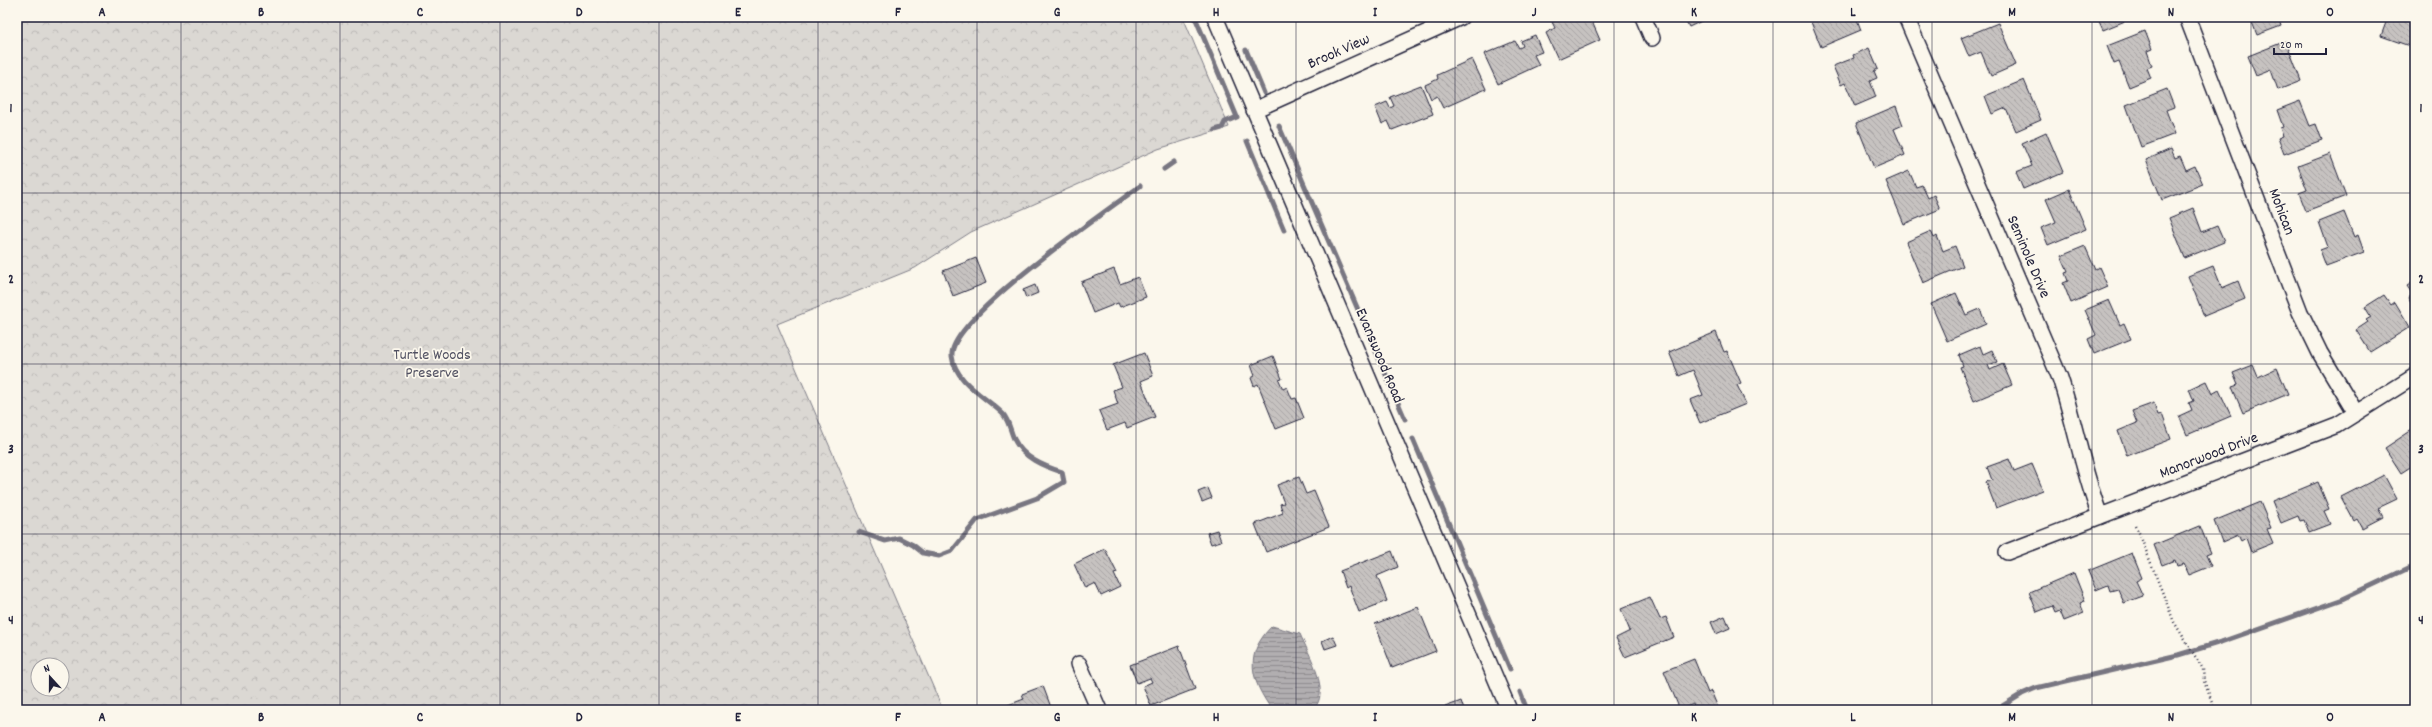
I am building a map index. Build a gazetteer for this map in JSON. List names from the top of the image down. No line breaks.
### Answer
{"streets":{"street":["Brook View","Mohican","Seminole Drive","Evanswood Road","Manorwood Drive"]},"crossings":[["Brook View","Evanswood Road"],["Mohican","Manorwood Drive"],["Seminole Drive","Manorwood Drive"]],"parks":["Turtle Woods Preserve"],"scale_bar":"20 m","north":"top","grid":{"columns":["A","B","C","D","E","F","G","H","I","J","K","L","M","N","O"],"rows":["1","2","3","4"]}}
